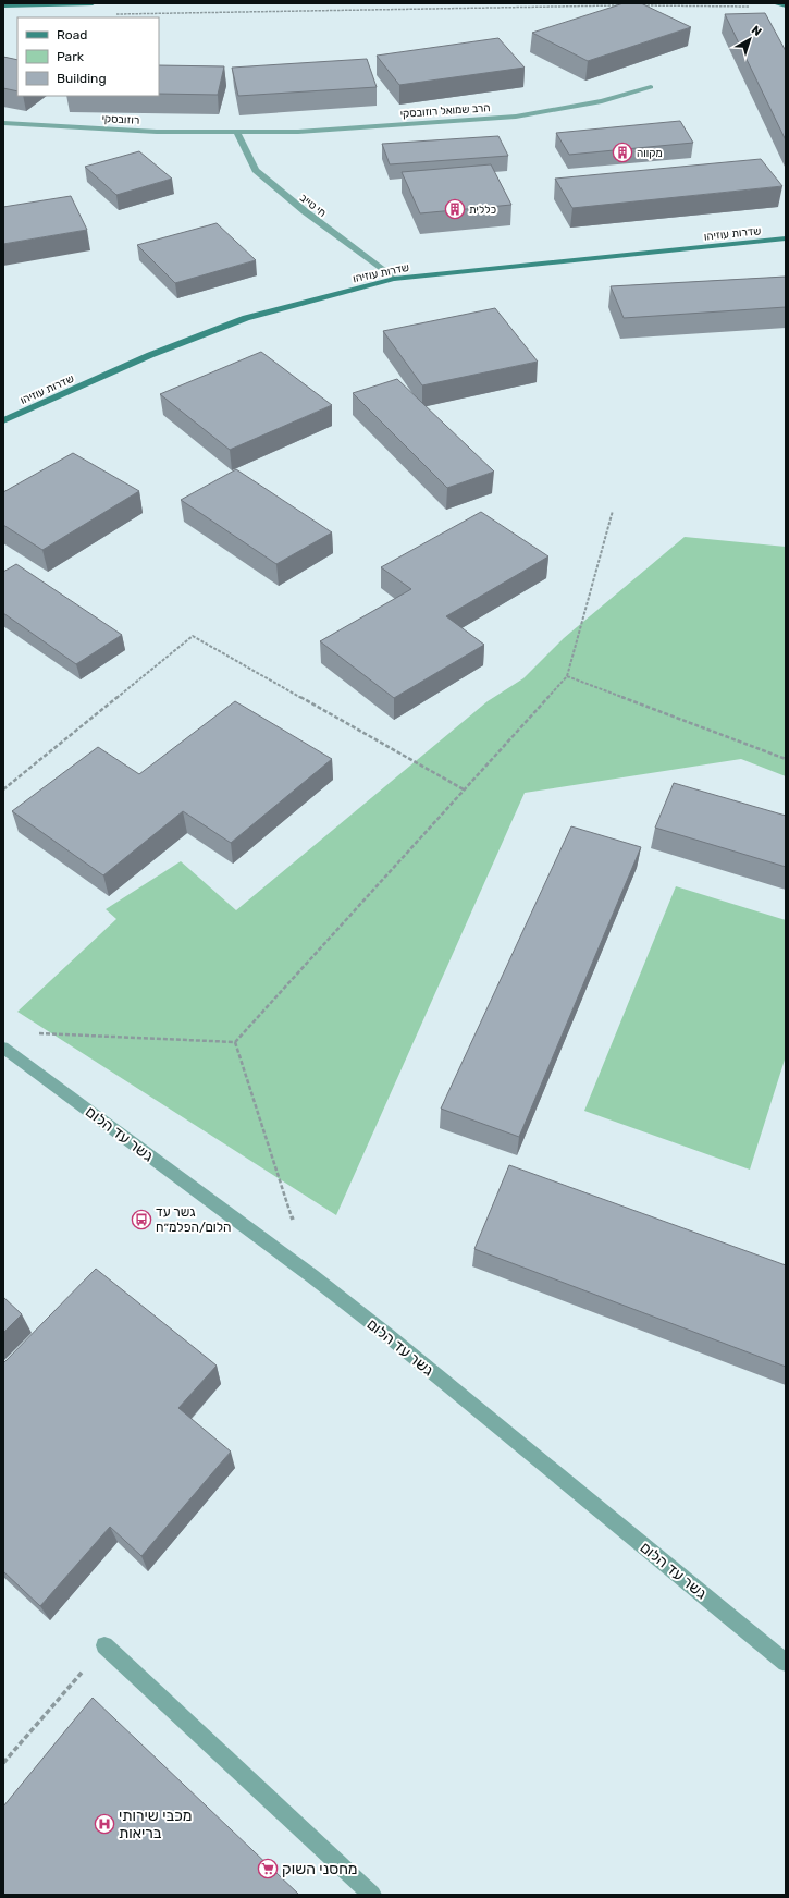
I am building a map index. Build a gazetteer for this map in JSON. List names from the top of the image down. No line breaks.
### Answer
{"streets":{"street":["הרב שמואל רוזובסקי","רוזובסקי","חי טייב","שדרות עוזיהו","גשר עד הלום"]},"crossings":[["הרב שמואל רוזובסקי","רוזובסקי"],["הרב שמואל רוזובסקי","חי טייב"],["רוזובסקי","חי טייב"],["חי טייב","שדרות עוזיהו"]],"places":{"building":["מקווה","כללית"],"bus stop":["גשר עד הלום/הפלמ״ח"],"hospital":["מכבי שירותי בריאות"],"supermarket":["מחסני השוק"]},"legend":["Road","Park","Building"],"north":"top right"}
